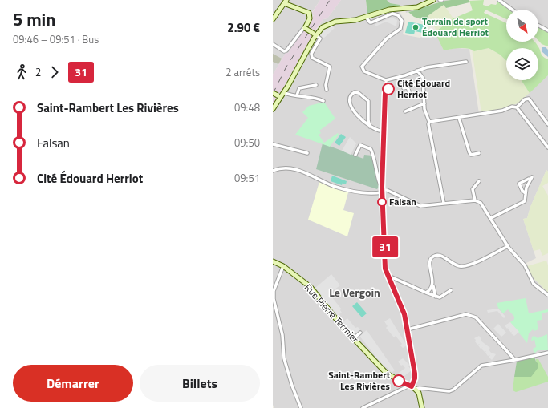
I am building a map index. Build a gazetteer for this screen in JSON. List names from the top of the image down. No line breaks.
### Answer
{"streets":{"street":["Rue Pierre Termier"]},"districts":["Le Vergoin"],"places":["Terrain de sport Édouard Herriot","Cité Édouard Herriot","Falsan","Saint-Rambert Les Rivières"],"lines":["bus line 31"],"north":"bottom right","page":{"heading":["5 min","09:46 – 09:51 · Bus","2.90 €"],"on_map":"31","legs":["2","31","2 arrêts"],"list":[{"name":"Saint-Rambert Les Rivières","value":"09:48"},{"name":"Falsan","value":"09:50"},{"name":"Cité Édouard Herriot","value":"09:51"}],"buttons":["Démarrer","Billets"]}}
